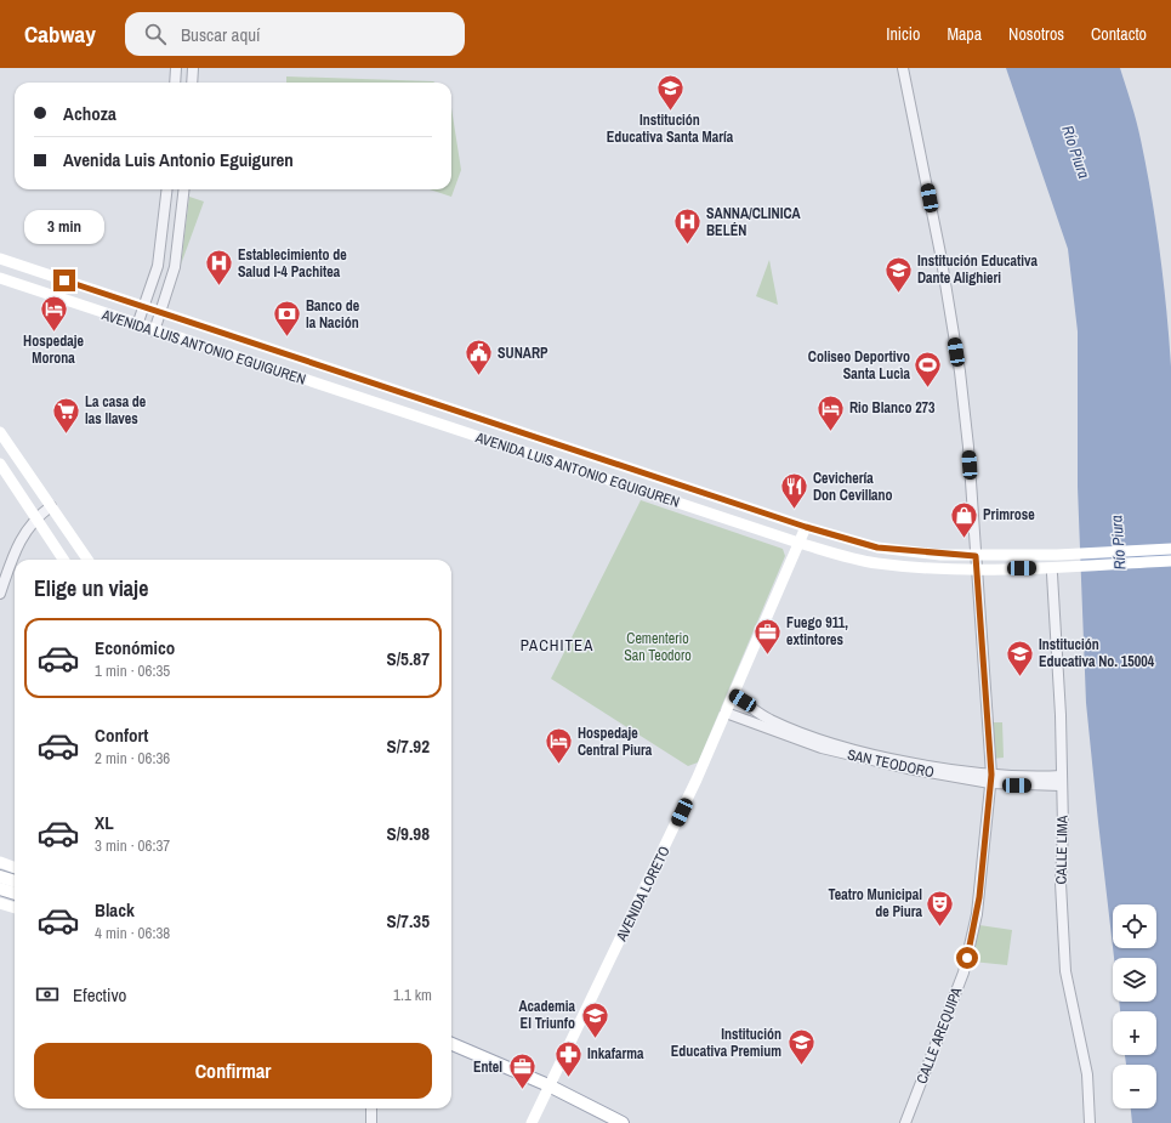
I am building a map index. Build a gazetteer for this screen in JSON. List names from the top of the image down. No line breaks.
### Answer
{"streets":{"main road":["AVENIDA LUIS ANTONIO EGUIGUREN","AVENIDA LORETO"],"street":["SAN TEODORO","CALLE LIMA","CALLE AREQUIPA"]},"crossings":[["AVENIDA LUIS ANTONIO EGUIGUREN","AVENIDA LORETO"],["AVENIDA LUIS ANTONIO EGUIGUREN","CALLE AREQUIPA"],["SAN TEODORO","CALLE LIMA"],["SAN TEODORO","AVENIDA LORETO"],["SAN TEODORO","CALLE AREQUIPA"]],"districts":["PACHITEA"],"water":["Río Piura"],"parks":["Cementerio San Teodoro"],"places":{"school or university":["Institución Educativa Santa María","Institución Educativa Dante Alighieri","Institución Educativa No. 15004","Academia El Triunfo","Institución Educativa Premium"],"hospital":["SANNA/CLINICA BELÉN","Establecimiento de Salud I-4 Pachitea"],"hotel":["Hospedaje Morona","Rio Blanco 273","Hospedaje Central Piura"],"bank":["Banco de la Nación"],"public building":["SUNARP"],"sports":["Coliseo Deportivo Santa Lucìa"],"supermarket":["La casa de las llaves"],"restaurant":["Cevichería Don Cevillano"],"shop":["Primrose"],"office":["Fuego 911, extintores","Entel"],"theatre":["Teatro Municipal de Piura"],"pharmacy":["Inkafarma"]},"page":{"header":"Cabway","search":"Buscar aquí","nav":["Inicio","Mapa","Nosotros","Contacto"],"banner":["Achoza","Avenida Luis Antonio Eguiguren"],"bubble":"3 min","heading":"Elige un viaje","list":[{"name":"Económico","note":"1 min · 06:35","value":"S/5.87"},{"name":"Confort","note":"2 min · 06:36","value":"S/7.92"},{"name":"XL","note":"3 min · 06:37","value":"S/9.98"},{"name":"Black","note":"4 min · 06:38","value":"S/7.35"}],"map_buttons":["+","−"],"pay":["Efectivo","1.1 km"],"buttons":"Confirmar"}}
